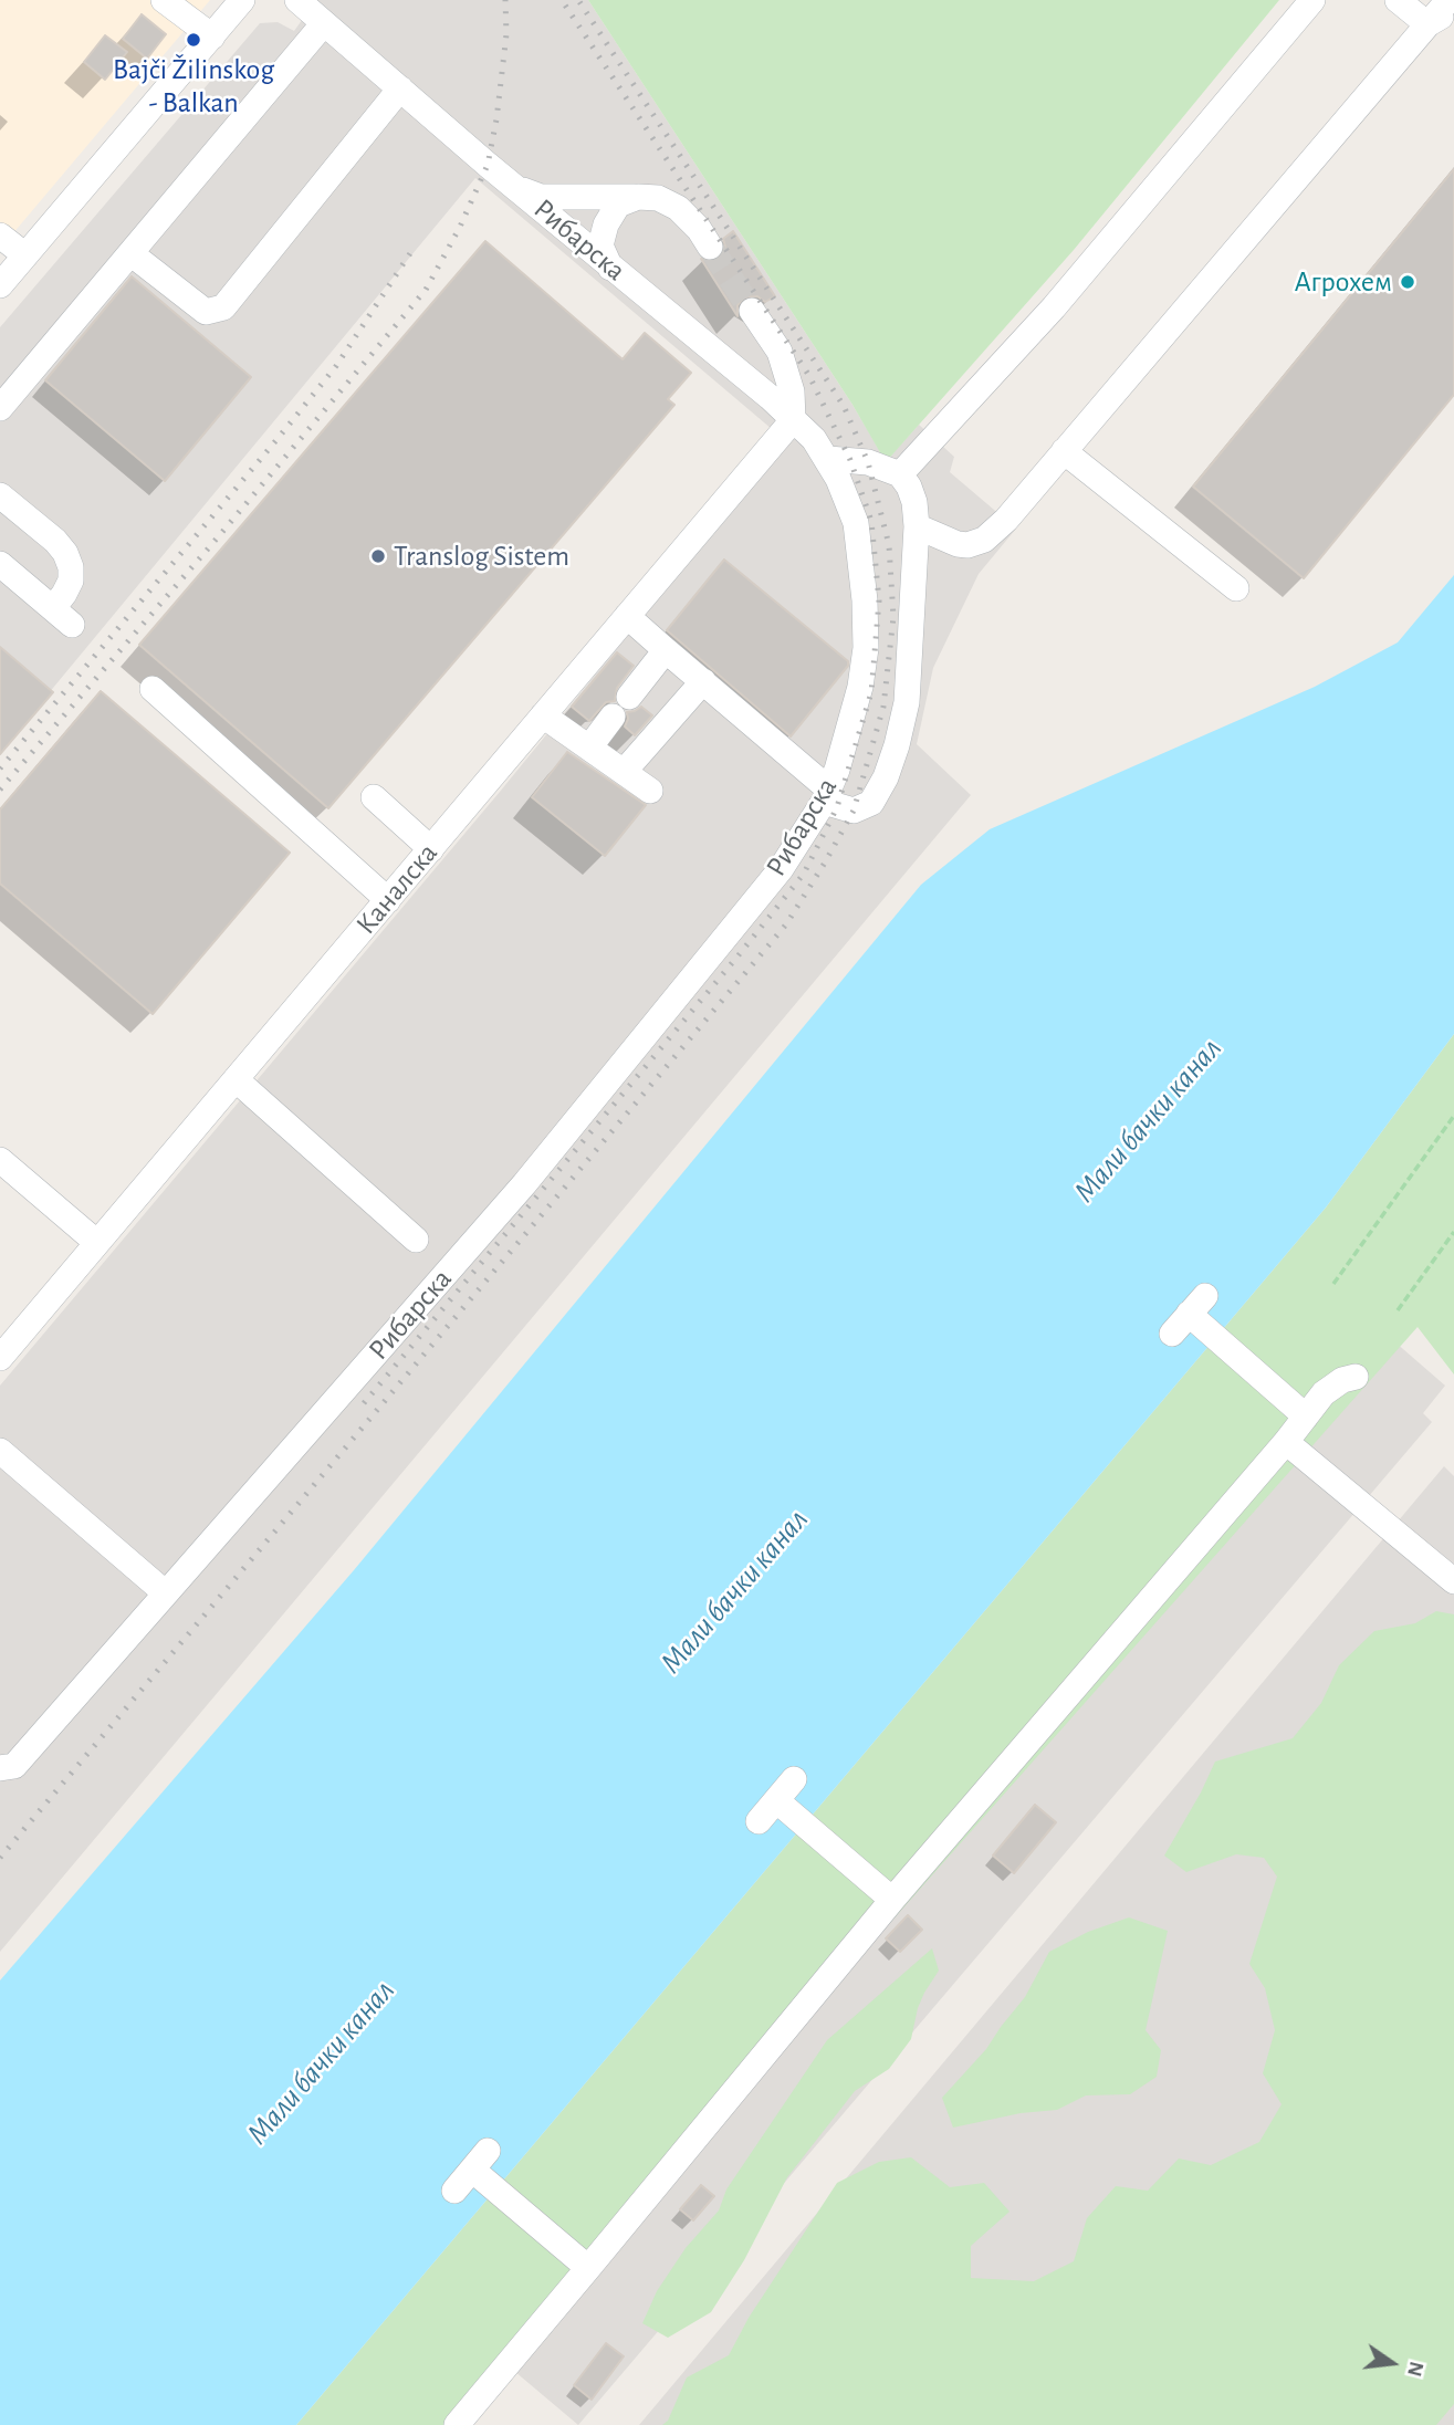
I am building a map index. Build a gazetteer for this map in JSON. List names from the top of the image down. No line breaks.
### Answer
{"streets":{"street":["Рибарска","Каналска"]},"crossings":[["Рибарска","Каналска"]],"water":["Мали бачки канал"],"places":["Bajči Žilinskog - Balkan","Агрохем","Translog Sistem"],"north":"right"}
